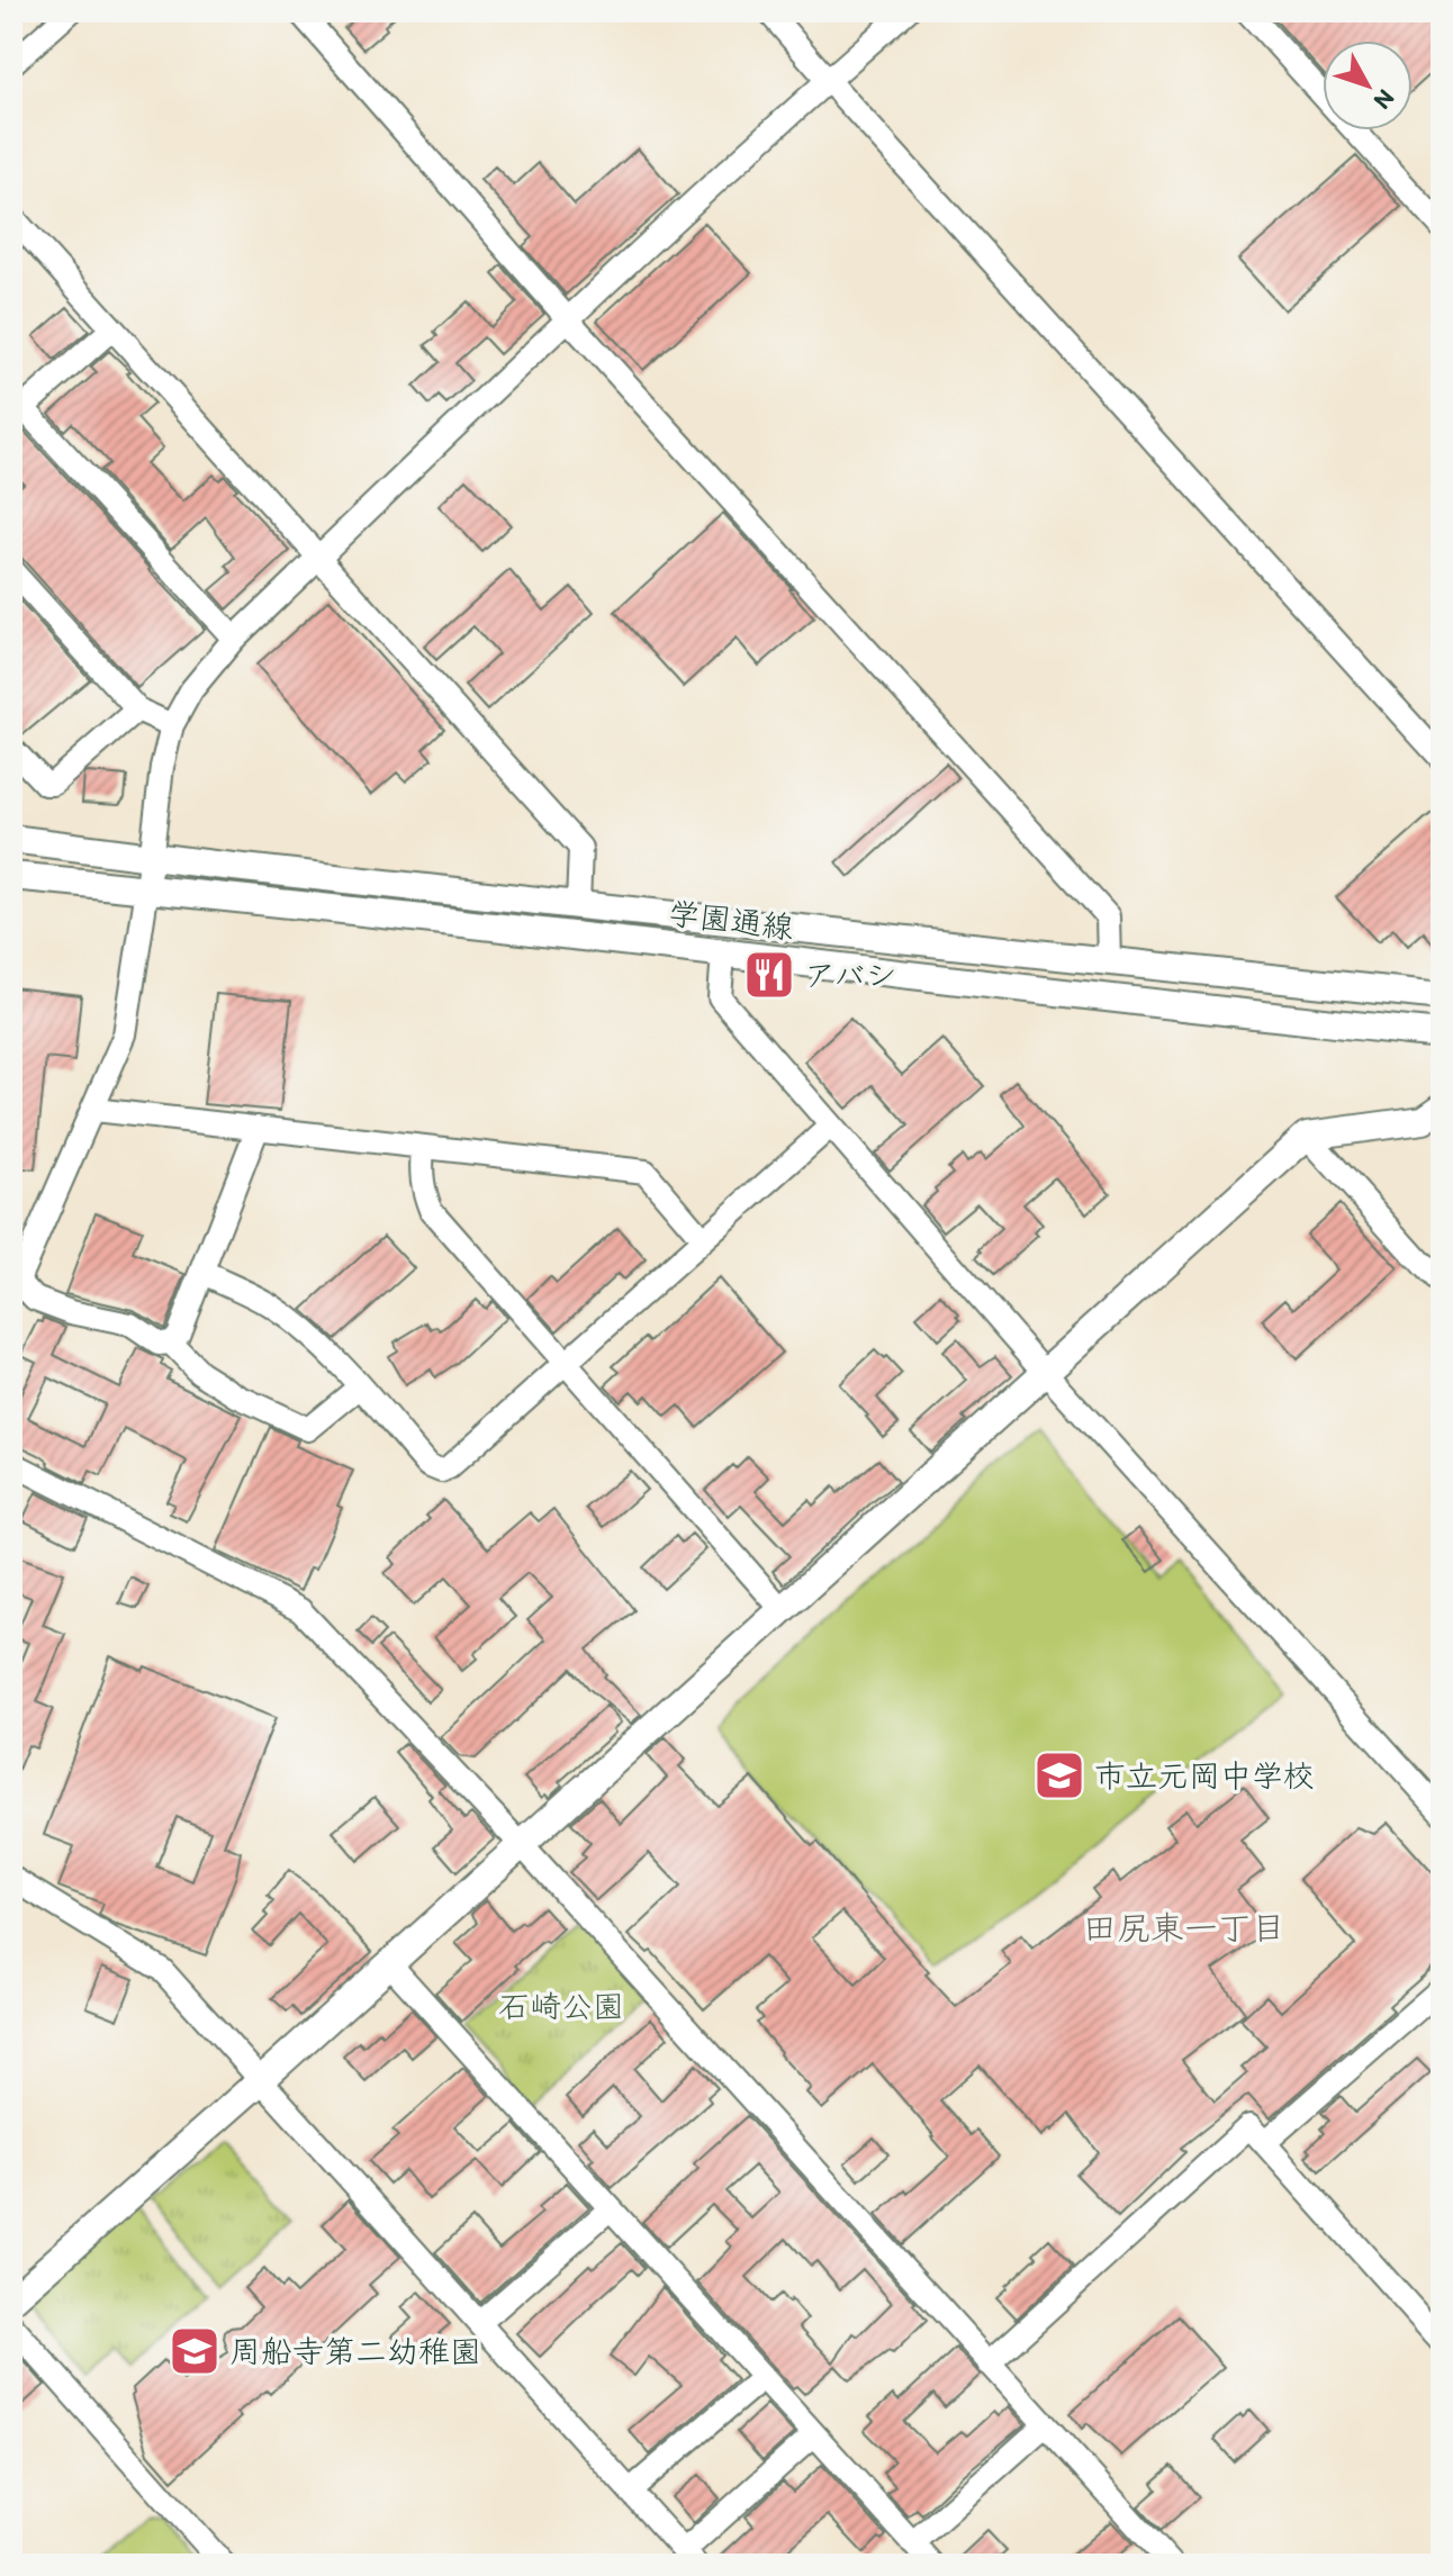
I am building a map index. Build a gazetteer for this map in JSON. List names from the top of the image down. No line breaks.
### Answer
{"streets":{"street":["学園通線"]},"districts":["田尻東一丁目"],"parks":["石崎公園"],"places":{"restaurant":["アバシ"],"school or university":["市立元岡中学校","周船寺第二幼稚園"]},"north":"bottom right"}
